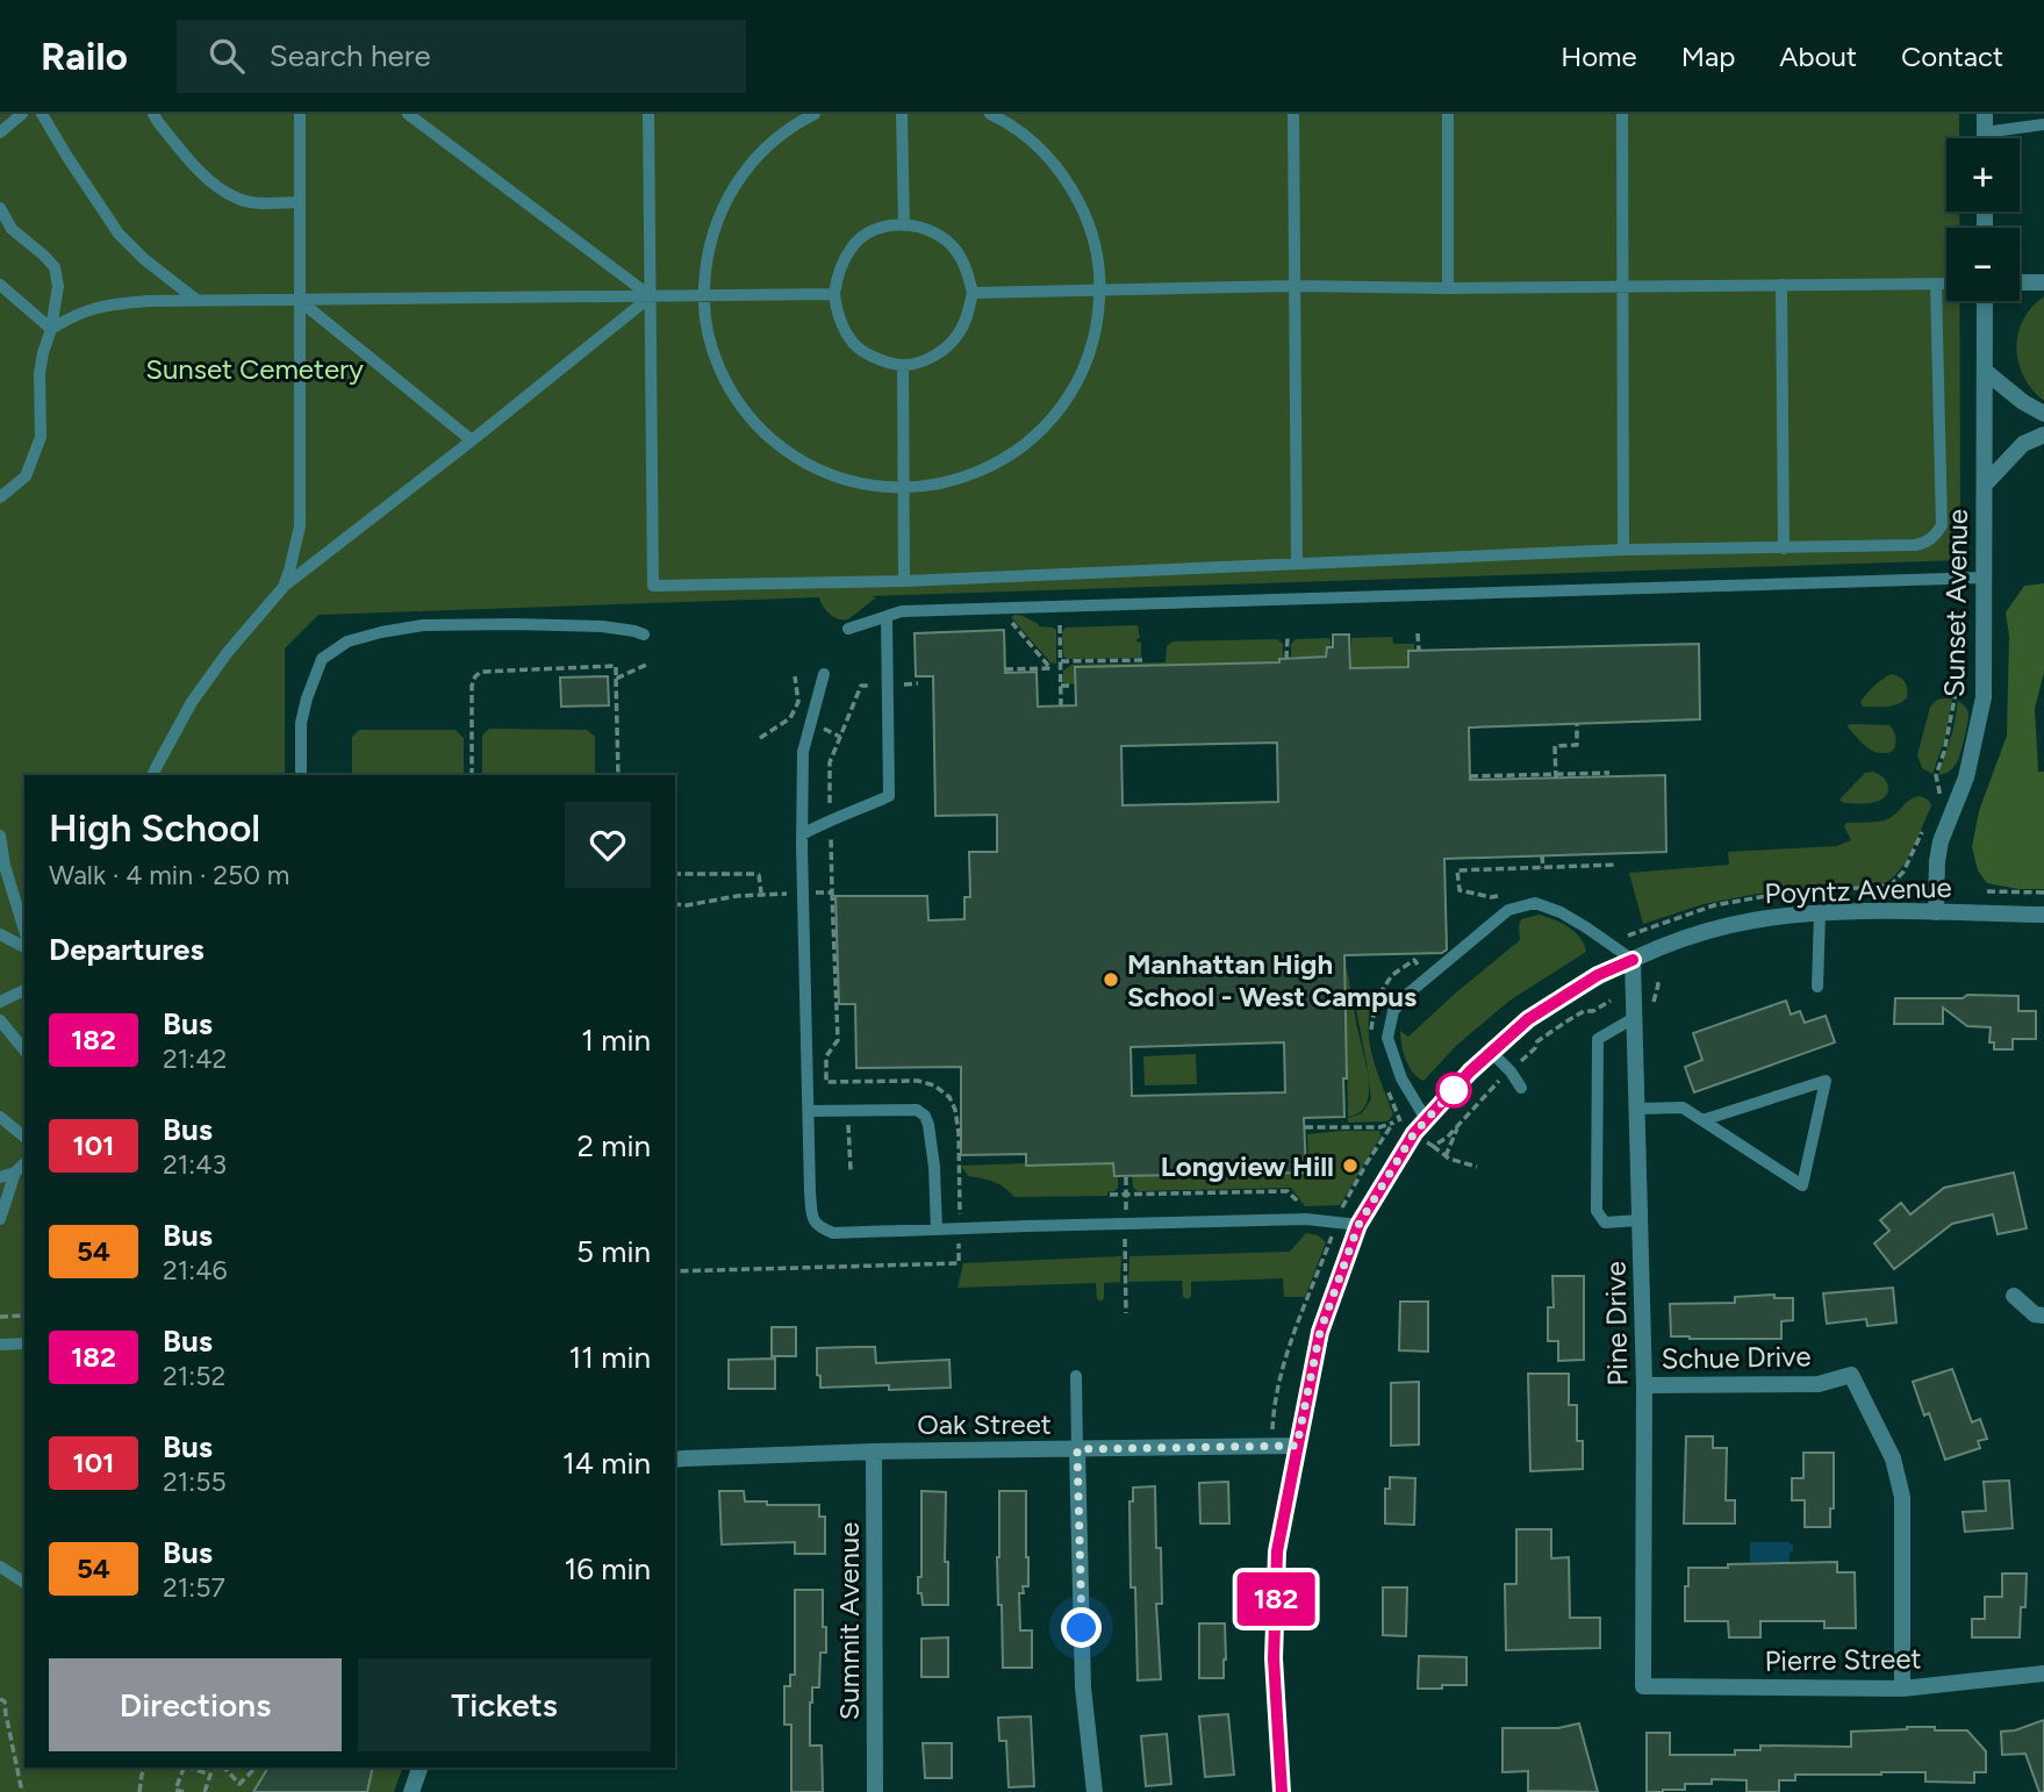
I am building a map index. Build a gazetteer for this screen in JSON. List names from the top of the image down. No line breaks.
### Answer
{"streets":{"street":["Sunset Avenue","Poyntz Avenue","Pine Drive","Schue Drive","Oak Street","Summit Avenue","Pierre Street"]},"crossings":[["Sunset Avenue","Poyntz Avenue"],["Poyntz Avenue","Pine Drive"],["Poyntz Avenue","Oak Street"],["Pine Drive","Schue Drive"],["Pine Drive","Pierre Street"],["Schue Drive","Pierre Street"],["Oak Street","Summit Avenue"]],"parks":["Sunset Cemetery"],"places":["Manhattan High School - West Campus","Longview Hill"],"lines":["bus line 182"],"page":{"header":"Railo","search":"Search here","nav":["Home","Map","About","Contact"],"on_map":"182","map_buttons":["+","−"],"heading":[["High School","Walk · 4 min · 250 m"],"Departures"],"list":[{"mark":"182","name":"Bus","note":"21:42","value":"1 min"},{"mark":"101","name":"Bus","note":"21:43","value":"2 min"},{"mark":"54","name":"Bus","note":"21:46","value":"5 min"},{"mark":"182","name":"Bus","note":"21:52","value":"11 min"},{"mark":"101","name":"Bus","note":"21:55","value":"14 min"},{"mark":"54","name":"Bus","note":"21:57","value":"16 min"}],"buttons":["Directions","Tickets"]}}
